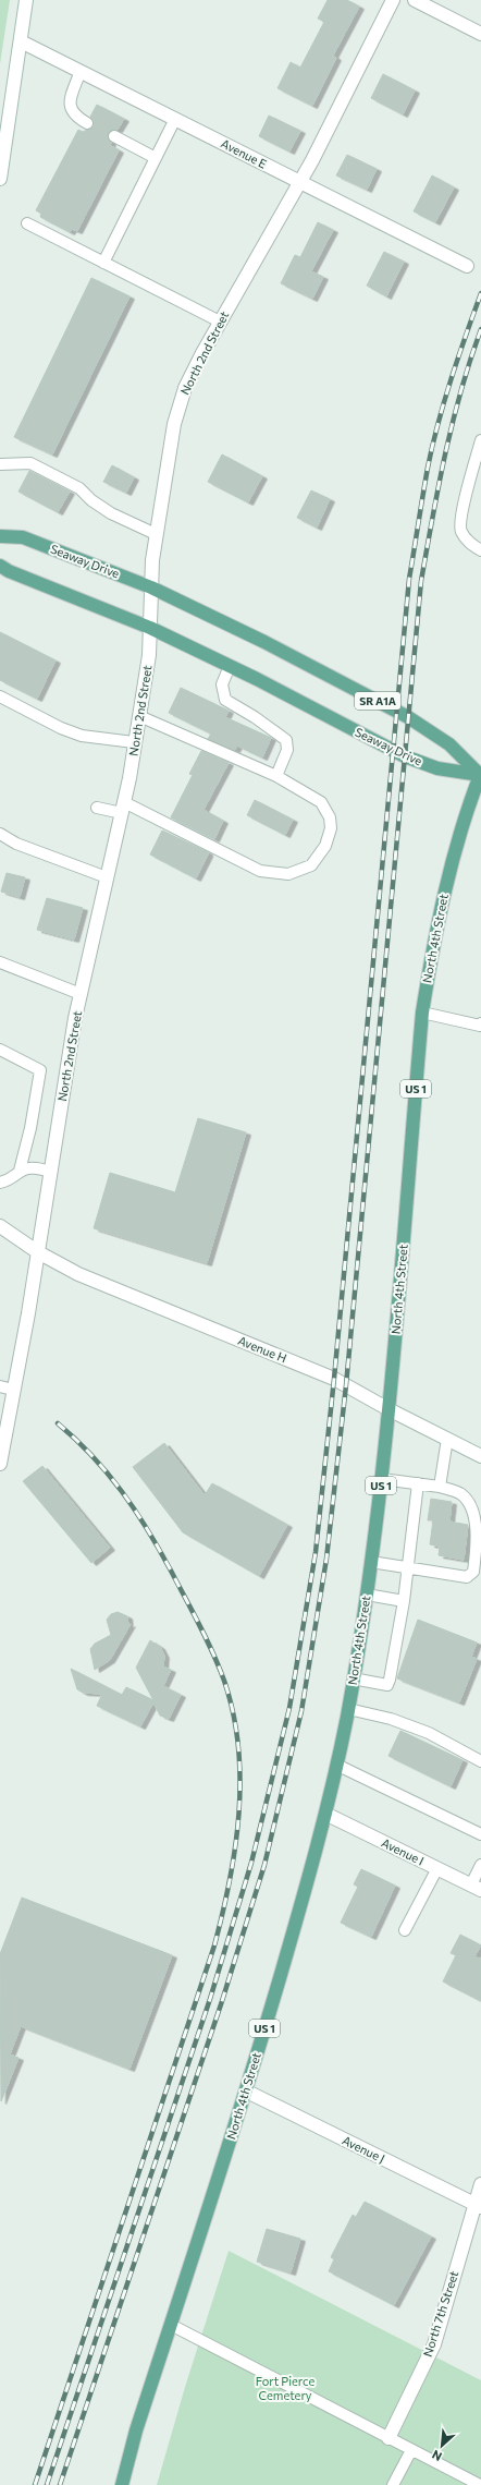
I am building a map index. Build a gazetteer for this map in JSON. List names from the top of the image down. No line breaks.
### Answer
{"streets":{"main road":["Seaway Drive","SR A1A","North 4th Street","US 1"],"street":["Avenue E","North 2nd Street","Avenue H","Avenue I","Avenue J","North 7th Street"]},"crossings":[["Avenue E","North 2nd Street"],["North 2nd Street","Seaway Drive"],["North 2nd Street","Avenue H"],["Seaway Drive","North 4th Street"],["North 4th Street","Avenue H"],["North 4th Street","Avenue I"],["North 4th Street","Avenue J"],["Avenue J","North 7th Street"]],"parks":["Fort Pierce Cemetery"],"north":"bottom left"}
